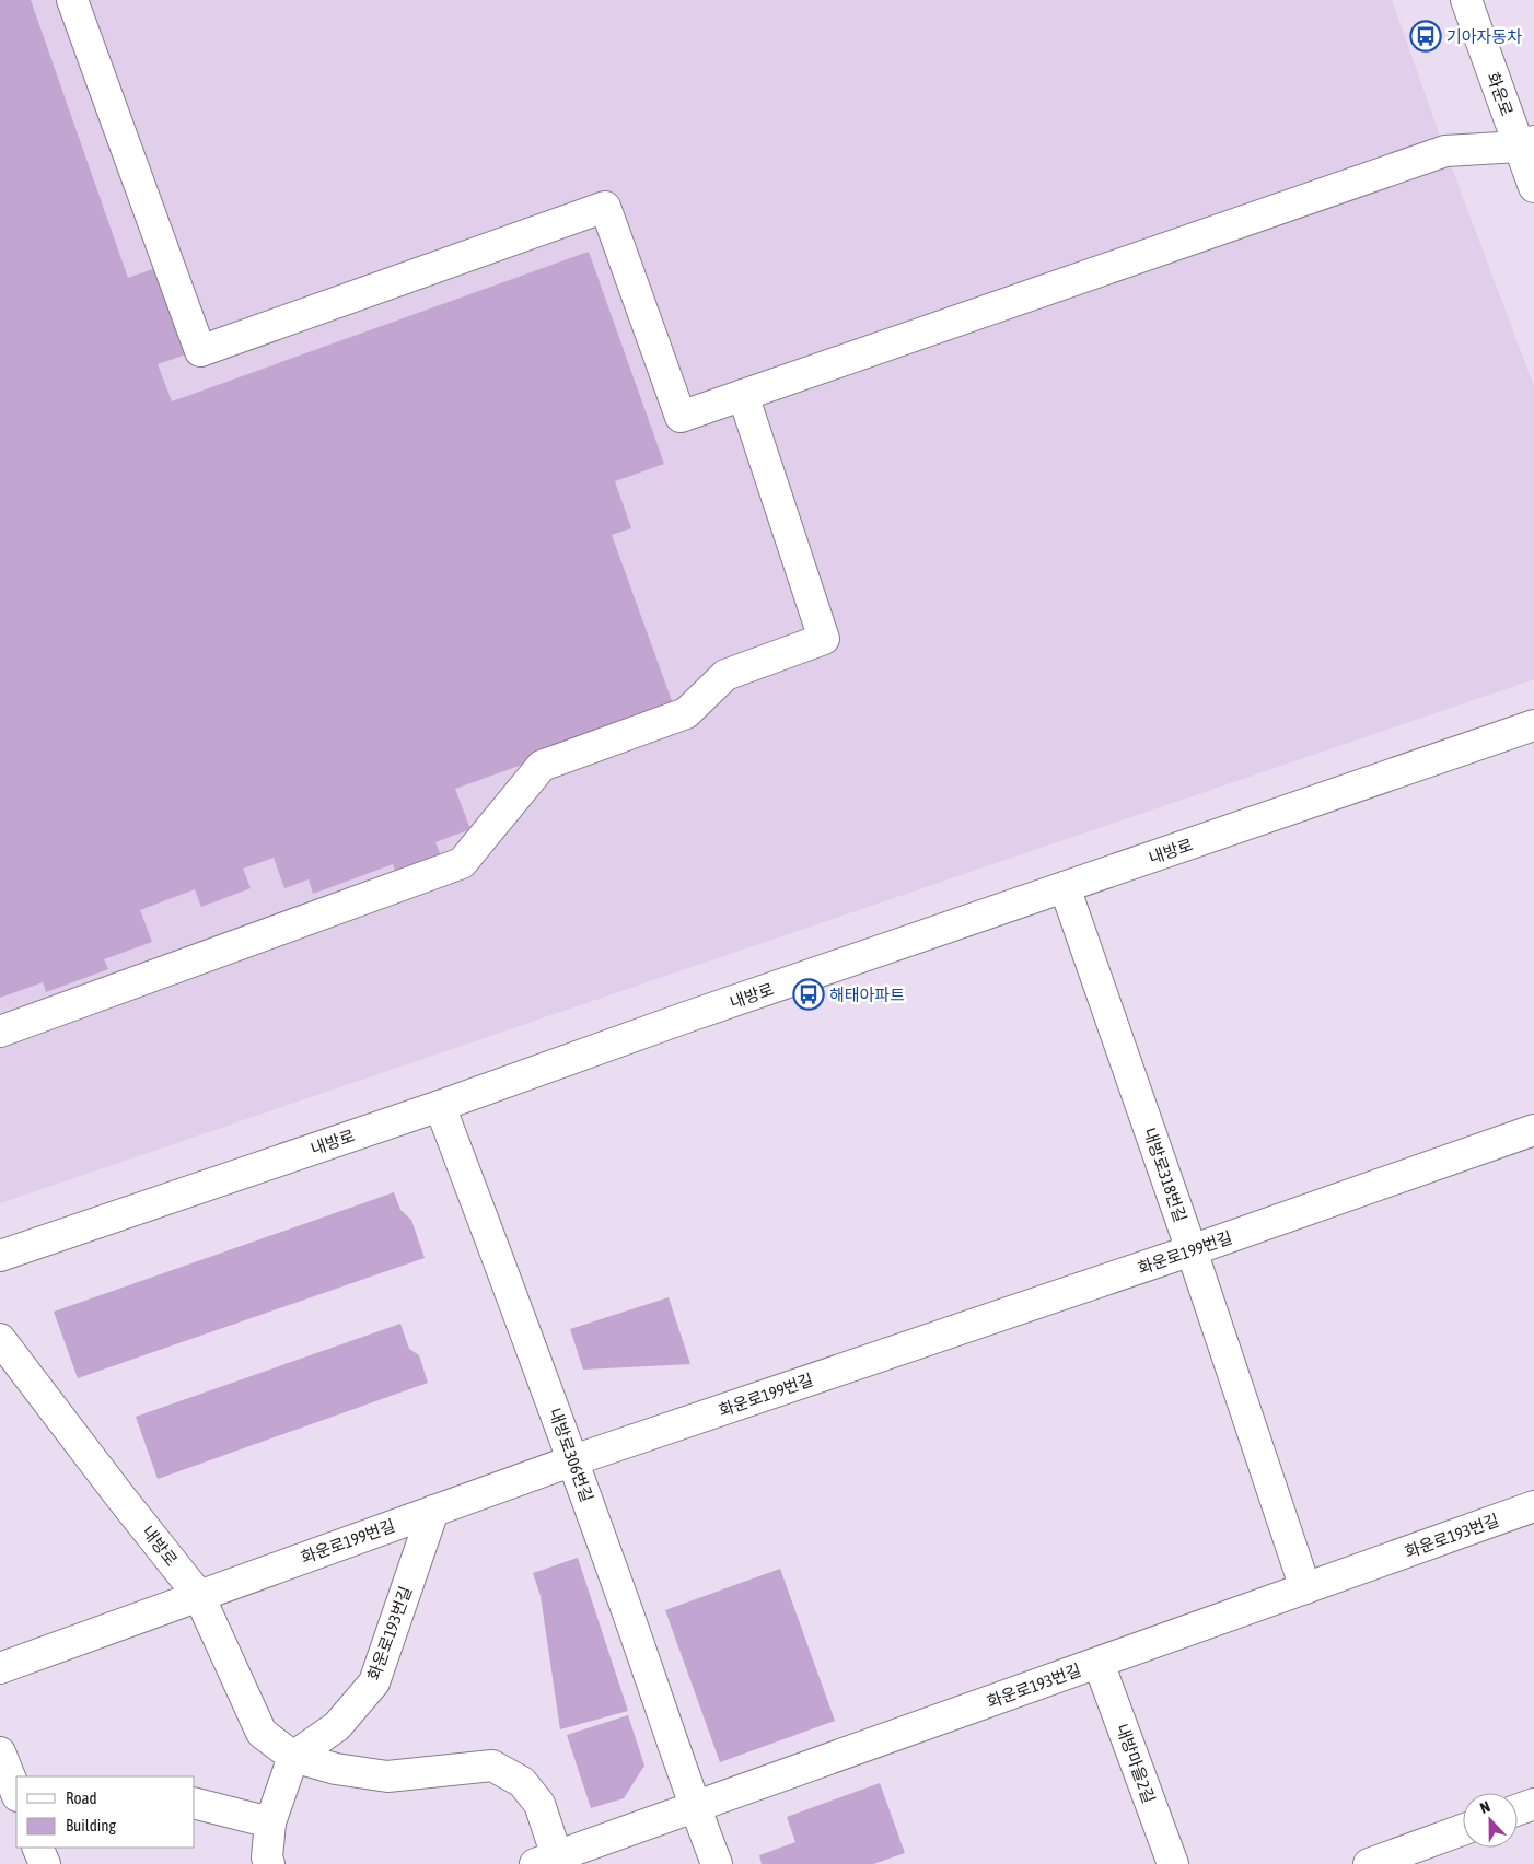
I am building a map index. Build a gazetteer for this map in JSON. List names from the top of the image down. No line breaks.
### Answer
{"streets":{"street":["화운로","내방로","내방로318번길","화운로199번길","내방로306번길","화운로193번길","내방마을2길"]},"crossings":[["내방로","내방로318번길"],["내방로","화운로199번길"],["내방로","내방로306번길"],["내방로318번길","화운로199번길"],["내방로318번길","화운로193번길"],["화운로199번길","내방로306번길"],["화운로199번길","화운로193번길"],["내방로306번길","화운로193번길"],["화운로193번길","내방마을2길"]],"places":{"bus stop":["기아자동차","해태아파트"]},"legend":["Road","Building"],"north":"top"}
